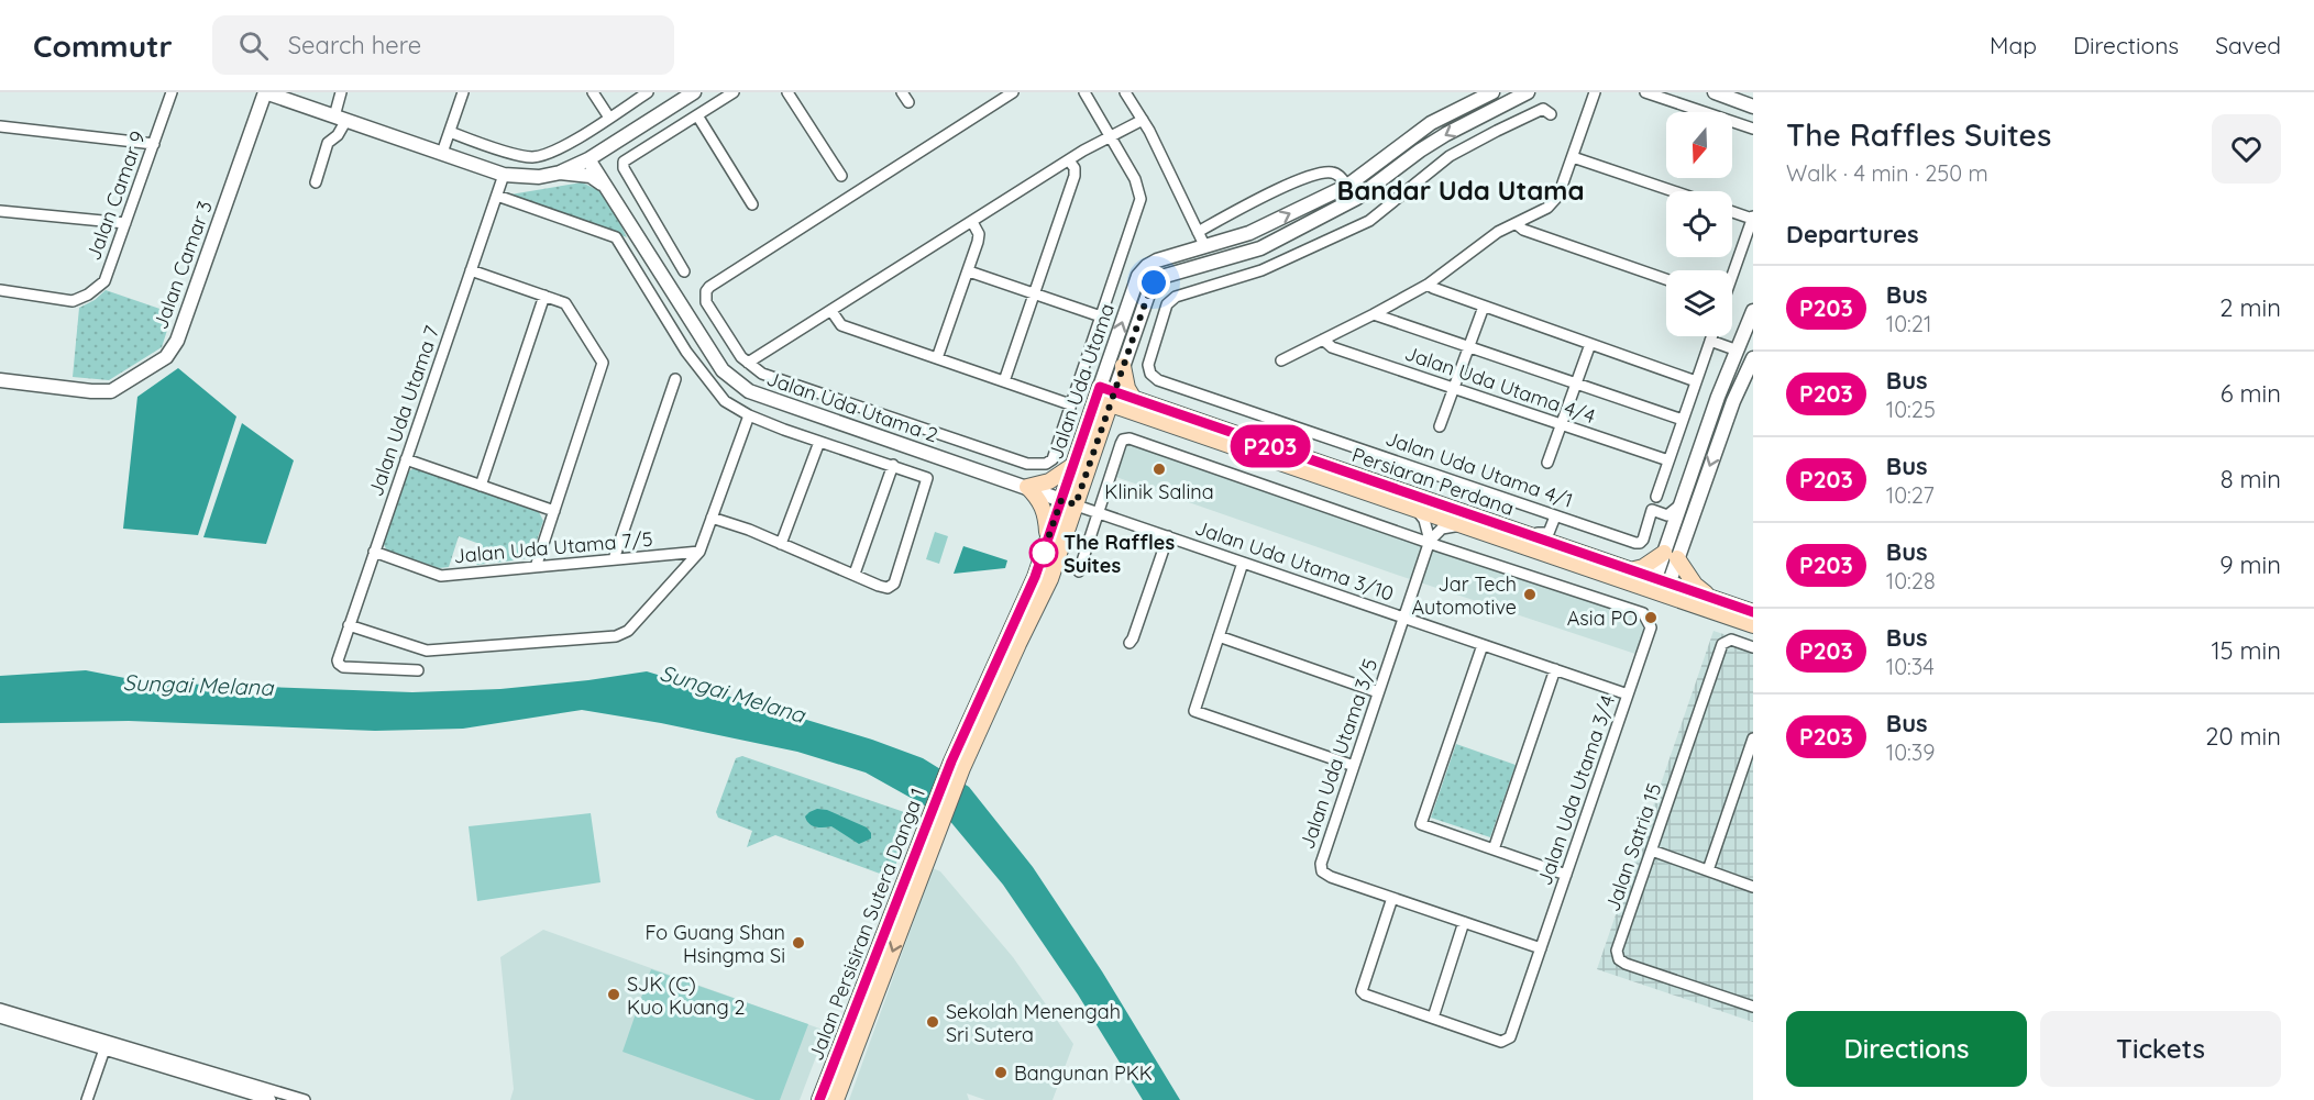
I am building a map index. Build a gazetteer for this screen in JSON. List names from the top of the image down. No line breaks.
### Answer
{"streets":{"main road":["Jalan Uda Utama","Persiaran Perdana","Jalan Persisiran Sutera Danga 1"],"street":["Jalan Camar 9","Jalan Camar 3","Jalan Uda Utama 4/4","Jalan Uda Utama 2","Jalan Uda Utama 7","Jalan Uda Utama 4/1","Jalan Uda Utama 7/5","Jalan Uda Utama 3/10","Jalan Uda Utama 3/5","Jalan Uda Utama 3/4","Jalan Satria 15"]},"crossings":[["Jalan Uda Utama","Jalan Uda Utama 2"],["Jalan Uda Utama","Persiaran Perdana"],["Jalan Uda Utama","Jalan Uda Utama 3/10"],["Jalan Uda Utama","Jalan Persisiran Sutera Danga 1"],["Jalan Uda Utama 2","Jalan Uda Utama 3/10"],["Jalan Uda Utama 7","Jalan Uda Utama 7/5"],["Jalan Uda Utama 3/10","Jalan Uda Utama 3/5"],["Jalan Uda Utama 3/10","Jalan Uda Utama 3/4"],["Jalan Uda Utama 3/5","Jalan Uda Utama 3/4"]],"districts":["Bandar Uda Utama"],"water":["Sungai Melana"],"places":["Klinik Salina","The Raffles Suites","Jar Tech Automotive","Asia PO","Fo Guang Shan Hsingma Si","SJK (C) Kuo Kuang 2","Sekolah Menengah Sri Sutera","Bangunan PKK"],"lines":["bus line P203"],"north":"bottom","page":{"header":"Commutr","search":"Search here","nav":["Map","Directions","Saved"],"on_map":"P203","heading":[["The Raffles Suites","Walk · 4 min · 250 m"],"Departures"],"list":[{"mark":"P203","name":"Bus","note":"10:21","value":"2 min"},{"mark":"P203","name":"Bus","note":"10:25","value":"6 min"},{"mark":"P203","name":"Bus","note":"10:27","value":"8 min"},{"mark":"P203","name":"Bus","note":"10:28","value":"9 min"},{"mark":"P203","name":"Bus","note":"10:34","value":"15 min"},{"mark":"P203","name":"Bus","note":"10:39","value":"20 min"}],"buttons":["Directions","Tickets"]}}
